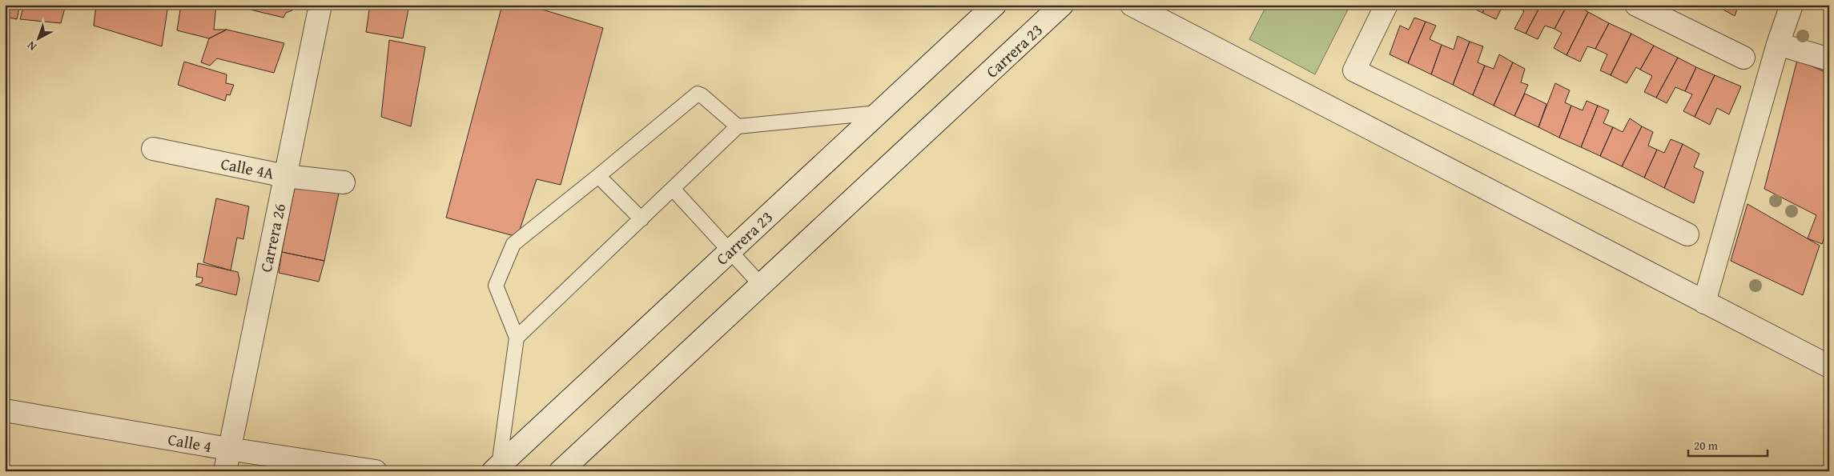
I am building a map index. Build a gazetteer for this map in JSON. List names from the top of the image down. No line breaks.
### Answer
{"streets":{"street":["Carrera 23","Calle 4A","Carrera 26","Calle 4"]},"crossings":[["Calle 4A","Carrera 26"],["Carrera 26","Calle 4"]],"scale_bar":"20 m","north":"bottom left"}
